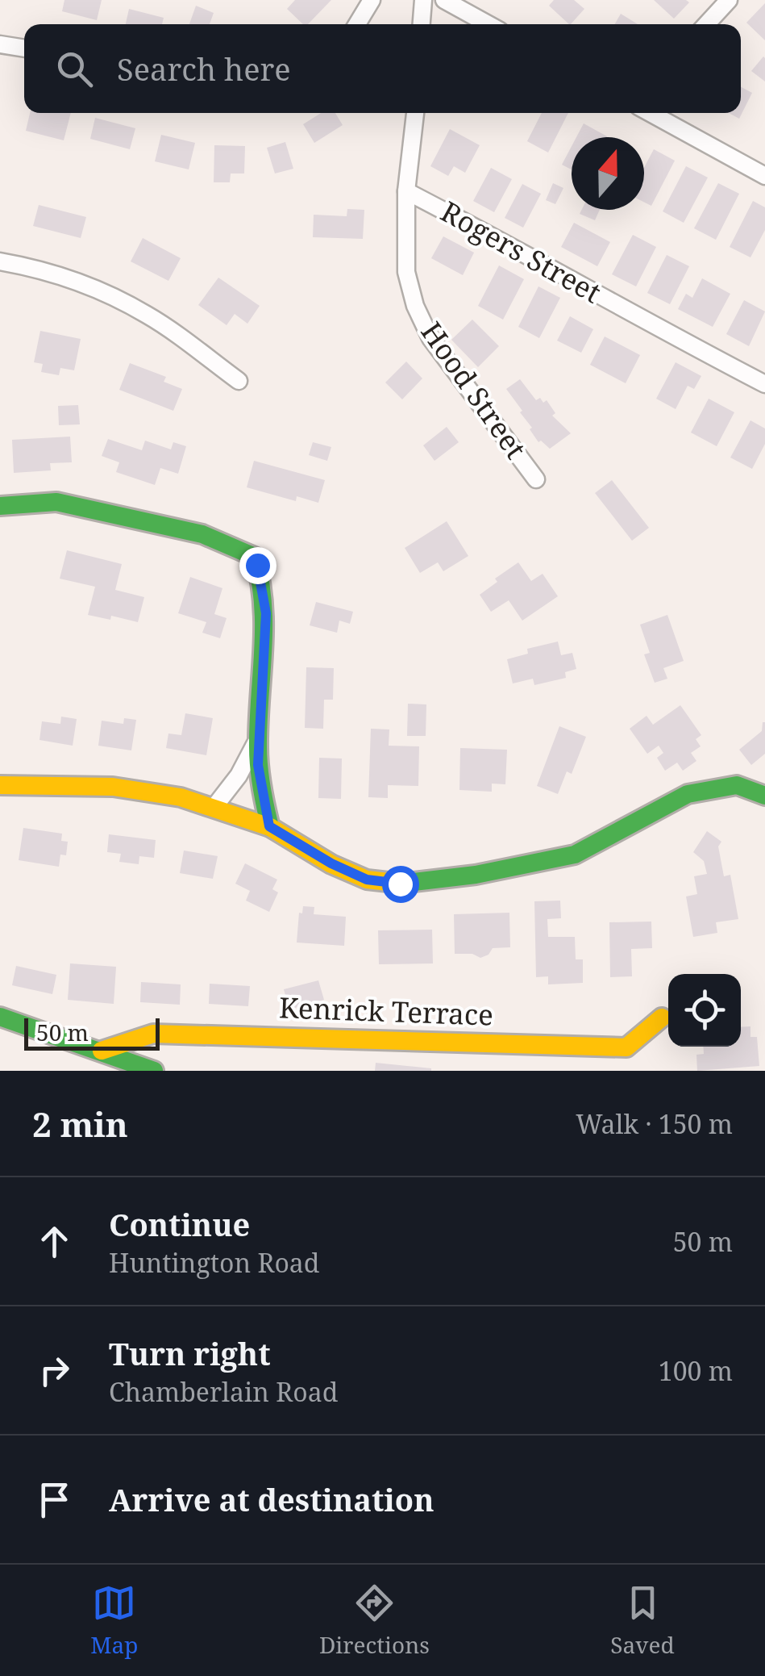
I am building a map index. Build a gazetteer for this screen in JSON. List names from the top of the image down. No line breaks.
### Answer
{"streets":{"street":["Rogers Street","Hood Street","Kenrick Terrace"]},"crossings":[["Rogers Street","Hood Street"]],"scale_bar":"50 m","north":"top","page":{"search":"Search here","scale":"50 m","heading":["2 min","Walk · 150 m"],"list":[["Continue","Huntington Road","50 m"],["Turn right","Chamberlain Road","100 m"],"Arrive at destination"],"nav":["Map","Directions","Saved"]}}
